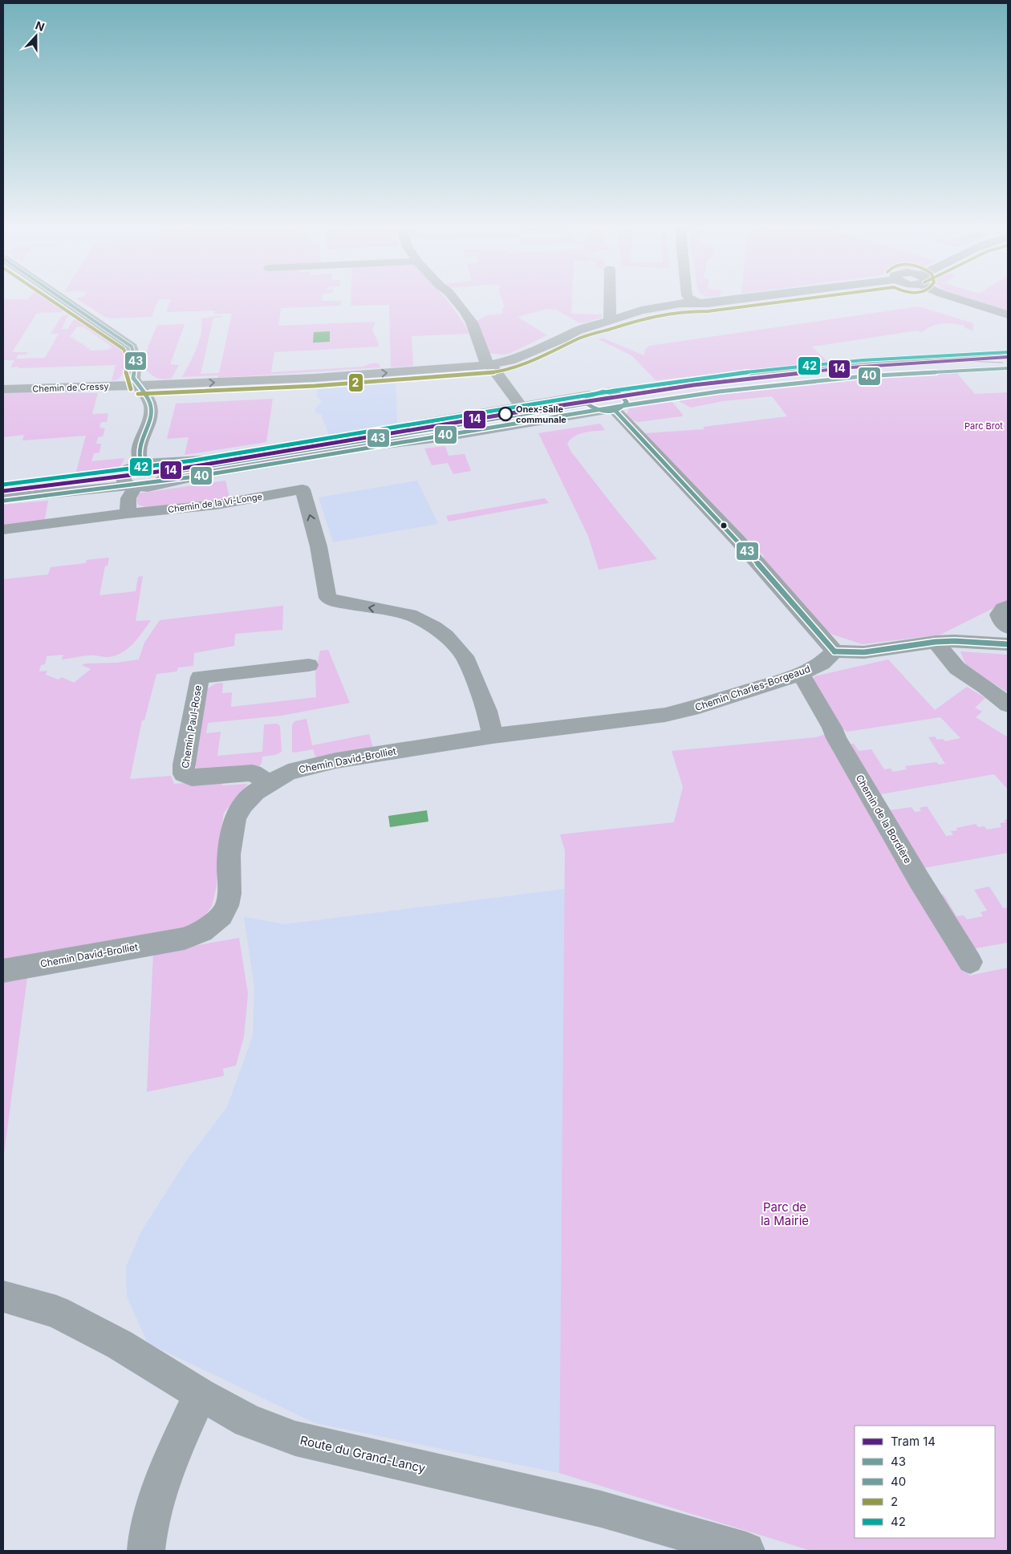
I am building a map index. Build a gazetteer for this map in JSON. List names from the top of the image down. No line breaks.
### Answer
{"streets":{"street":["Chemin de Cressy","Chemin de la Vi-Longe","Chemin Charles-Borgeaud","Chemin Paul-Rose","Chemin David-Brolliet","Chemin de la Bordière","Route du Grand-Lancy"]},"crossings":[["Chemin de la Vi-Longe","Chemin Charles-Borgeaud"],["Chemin de la Vi-Longe","Chemin David-Brolliet"],["Chemin Charles-Borgeaud","Chemin David-Brolliet"],["Chemin Charles-Borgeaud","Chemin de la Bordière"],["Chemin Paul-Rose","Chemin David-Brolliet"]],"one_way":["Chemin de Cressy","Chemin de la Vi-Longe"],"parks":["Parc Brot","Parc de la Mairie"],"places":["Onex-Salle communale"],"lines":["transit line 43","transit line 2","transit line 42","tram line 14","transit line 40"],"legend":["Tram 14","43","40","2","42"],"north":"top"}
